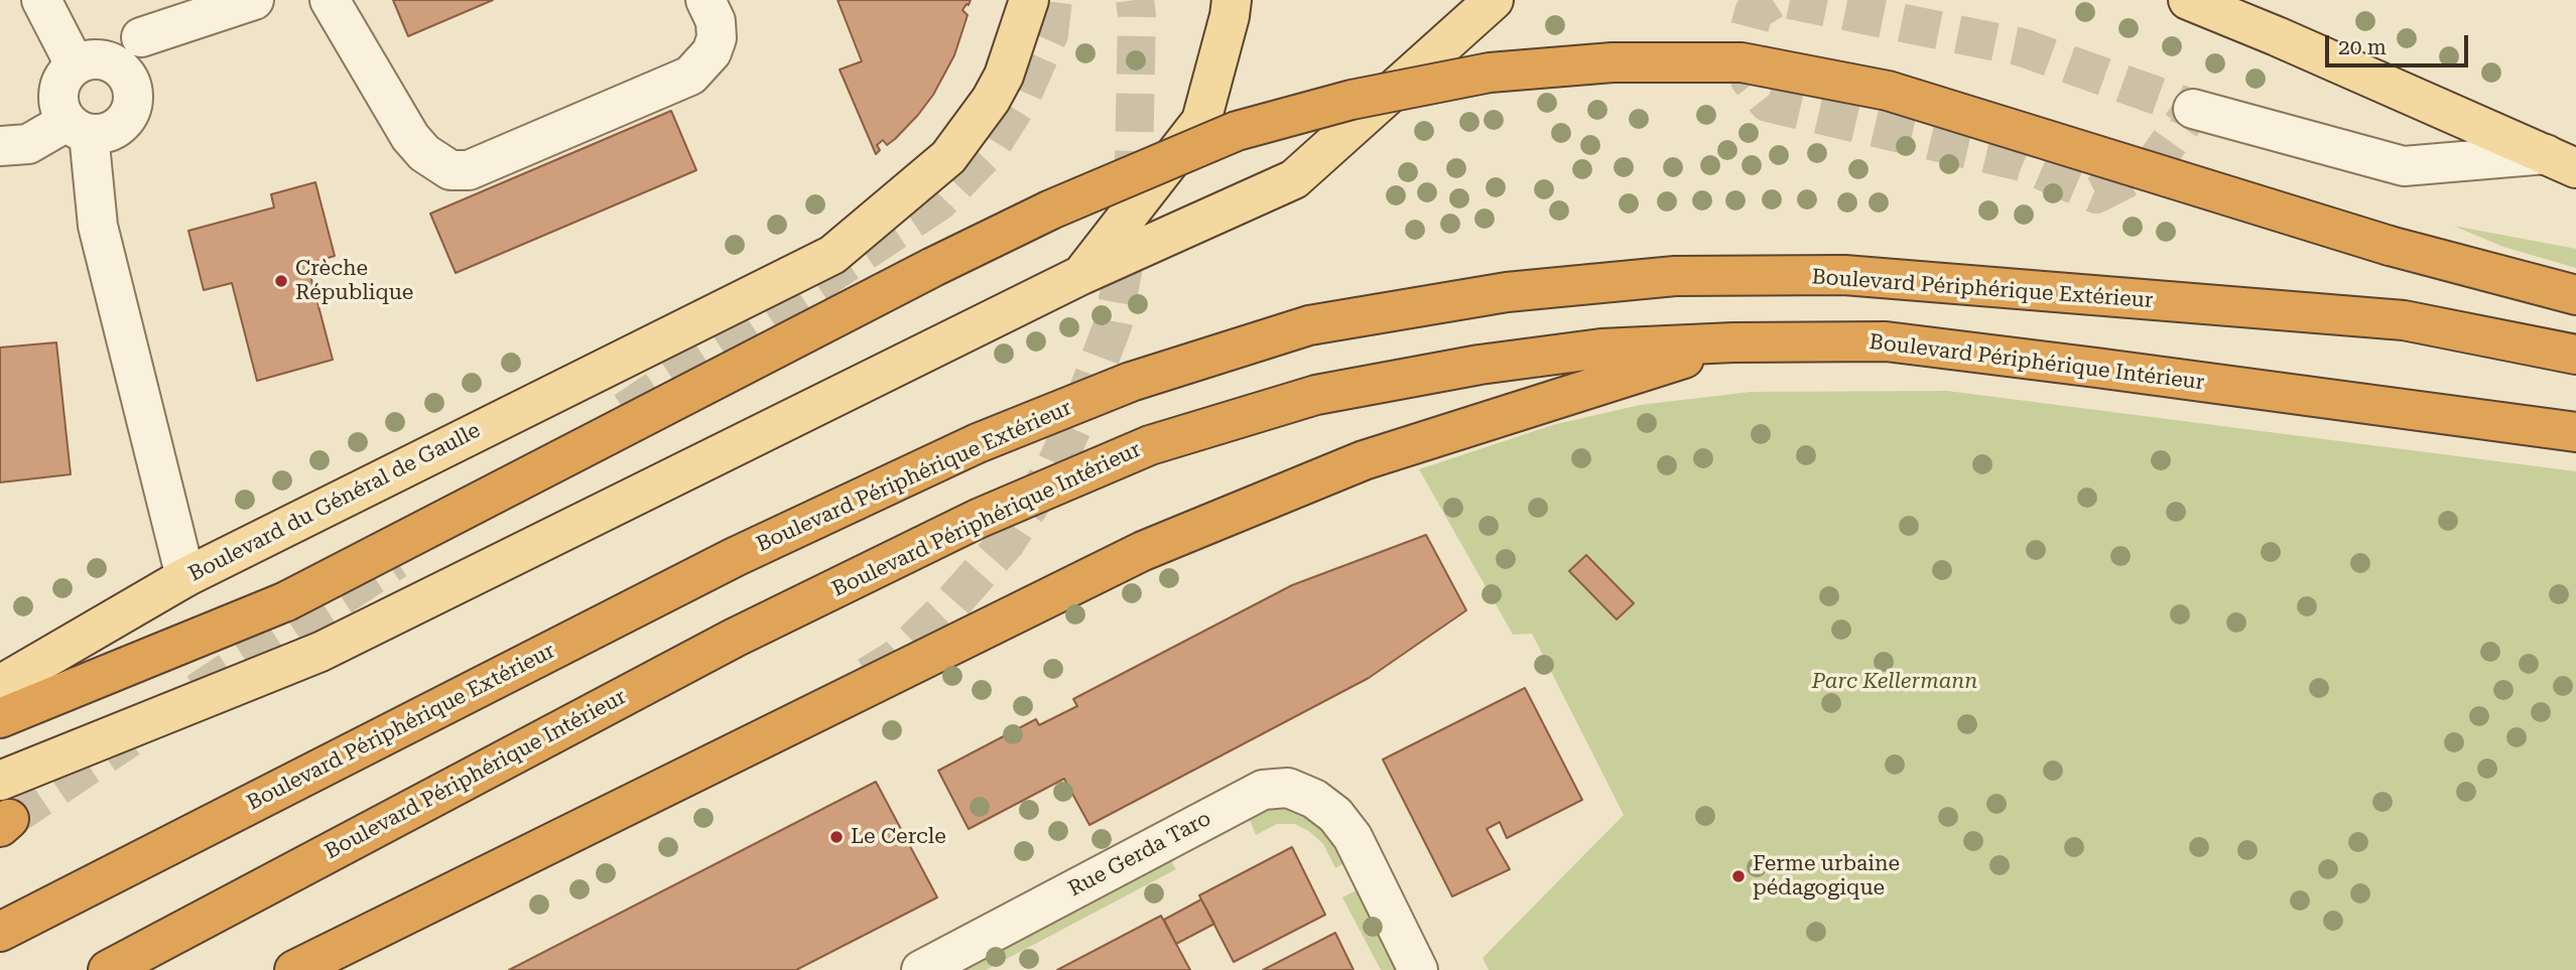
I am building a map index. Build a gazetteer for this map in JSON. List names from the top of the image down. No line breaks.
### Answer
{"streets":{"highway":["Boulevard Périphérique Extérieur","Boulevard Périphérique Intérieur"],"main road":["Boulevard du Général de Gaulle"],"street":["Rue Gerda Taro"]},"parks":["Parc Kellermann"],"places":["Crèche République","Le Cercle","Ferme urbaine pédagogique"],"scale_bar":"20 m"}
